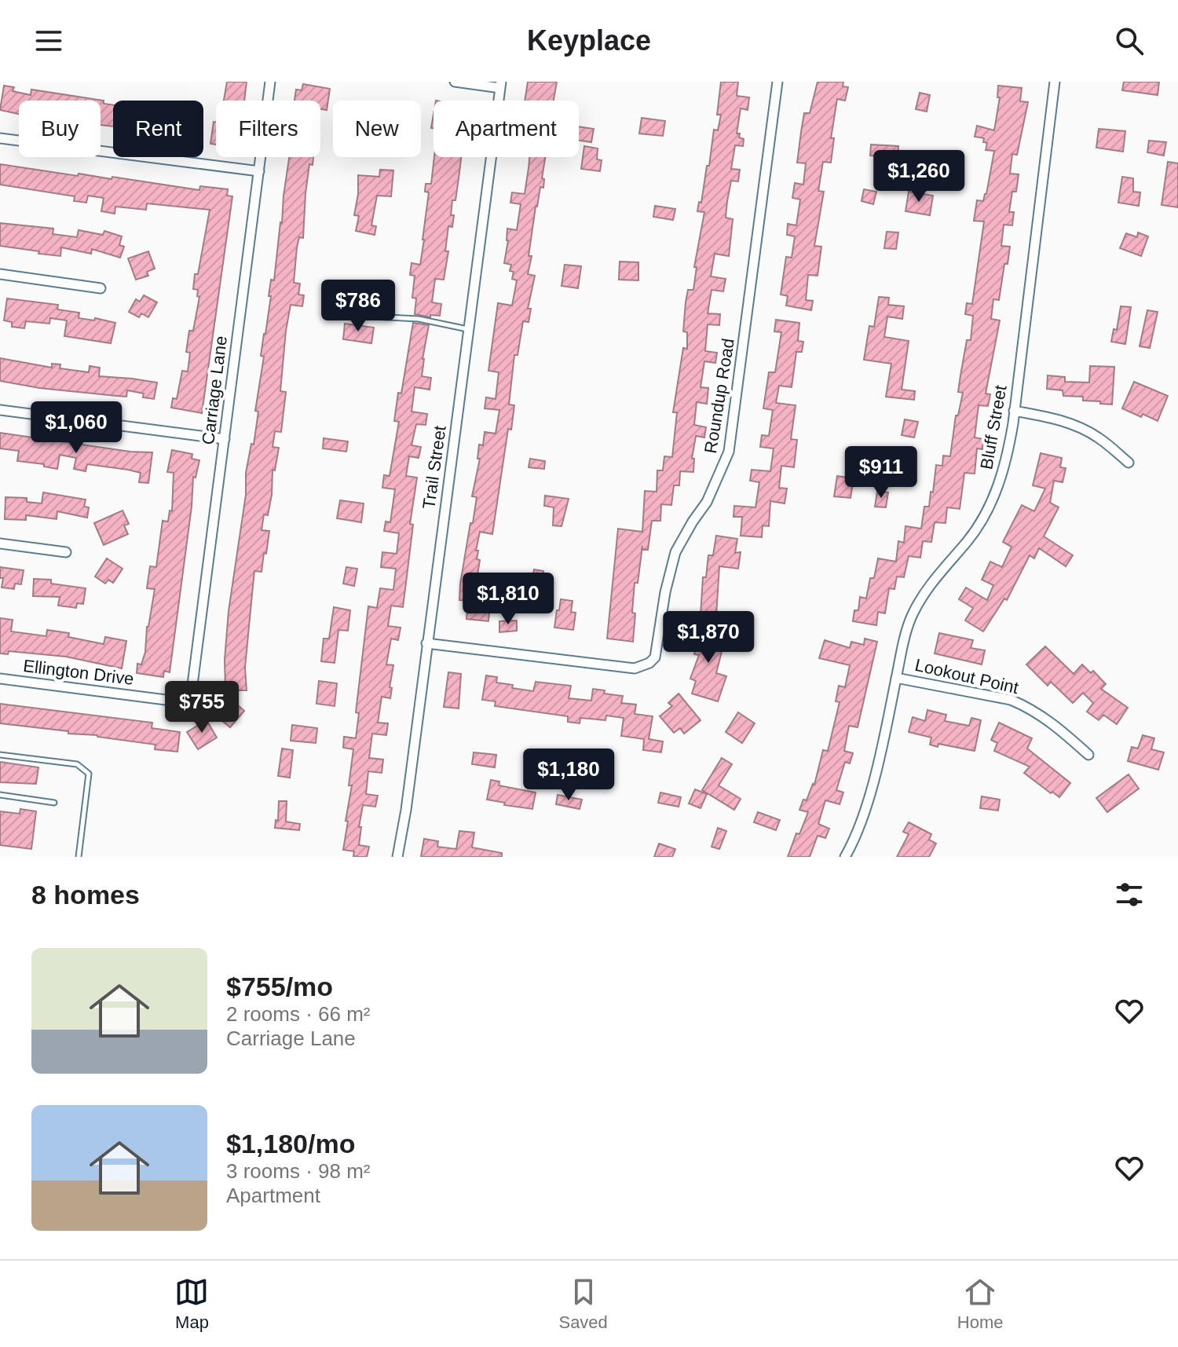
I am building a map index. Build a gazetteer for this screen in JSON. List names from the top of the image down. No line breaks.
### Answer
{"streets":{"street":["Carriage Lane","Roundup Road","Bluff Street","Trail Street","Ellington Drive","Lookout Point"]},"crossings":[["Carriage Lane","Ellington Drive"],["Roundup Road","Trail Street"],["Bluff Street","Lookout Point"]],"page":{"header":"Keyplace","chip":["Buy","Rent","Filters","New","Apartment"],"price":["$1,260","$786","$1,060","$911","$1,810","$1,870","$755","$1,180"],"heading":"8 homes","list":[{"name":"$755/mo","note":"2 rooms · 66 m² · Carriage Lane"},{"name":"$1,180/mo","note":"3 rooms · 98 m² · Apartment"}],"tabs":["Map","Saved","Home"]}}
